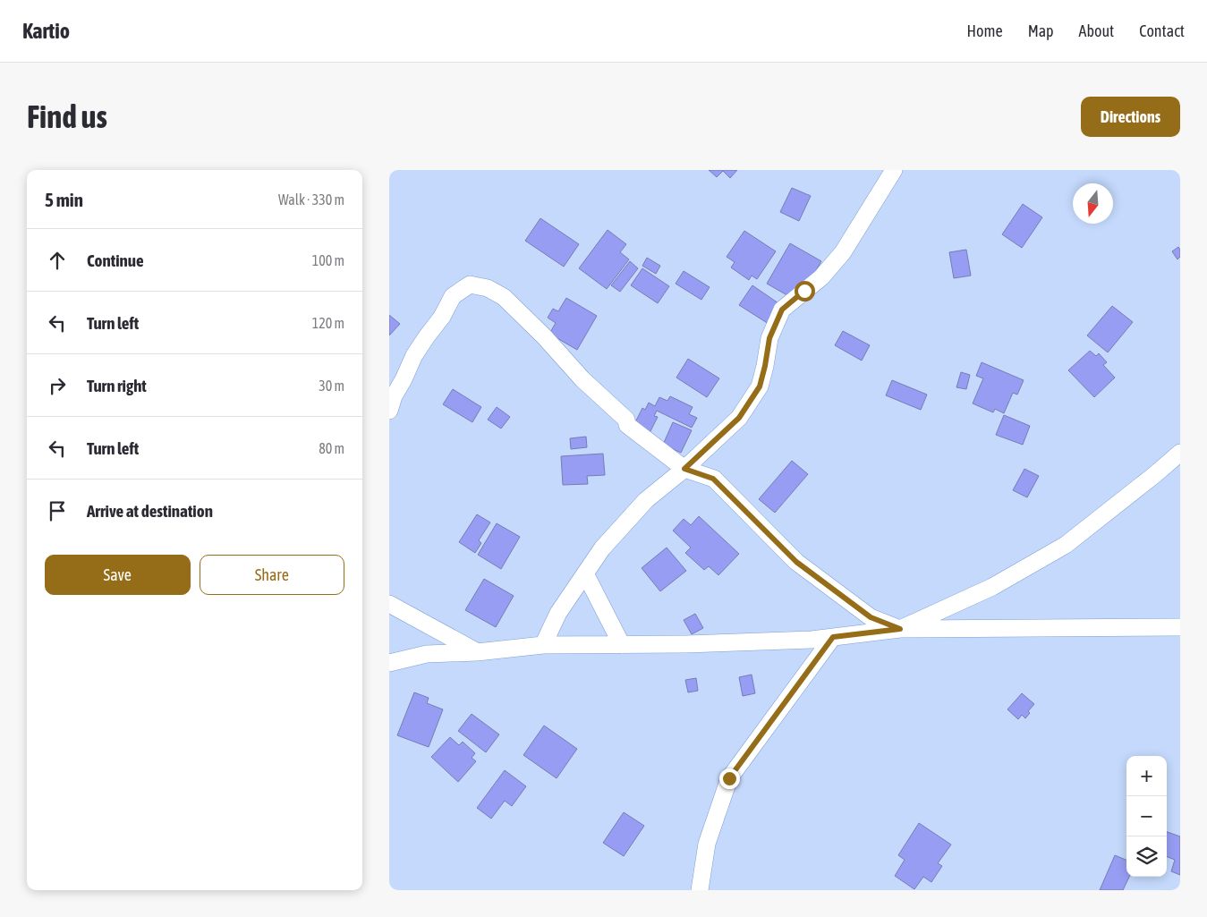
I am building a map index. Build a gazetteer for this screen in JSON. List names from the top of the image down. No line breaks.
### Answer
{"north":"bottom","page":{"header":"Kartio","nav":["Home","Map","About","Contact"],"buttons":["Directions",["Save","Share"]],"title":"Find us","heading":["5 min","Walk · 330 m"],"list":[["Continue","100 m"],["Turn left","120 m"],["Turn right","30 m"],["Turn left","80 m"],"Arrive at destination"],"map_buttons":["+","−"]}}
